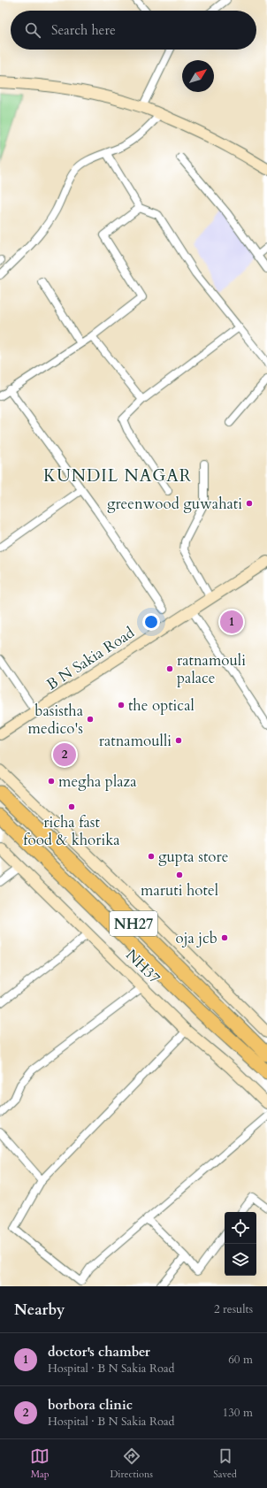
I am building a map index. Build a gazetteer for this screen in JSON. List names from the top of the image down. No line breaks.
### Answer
{"streets":{"highway":["NH27"],"street":["B N Sakia Road","NH37"]},"districts":["KUNDIL NAGAR"],"places":["greenwood guwahati","ratnamouli palace","the optical","basistha medico's","ratnamoulli","megha plaza","richa fast food & khorika","gupta store","maruti hotel","oja jcb"],"north":"top right","page":{"search":"Search here","pins":["1","2"],"heading":["Nearby","2 results"],"list":[{"mark":"1","name":"doctor's chamber","note":"Hospital · B N Sakia Road","value":"60 m"},{"mark":"2","name":"borbora clinic","note":"Hospital · B N Sakia Road","value":"130 m"}],"nav":["Map","Directions","Saved"]}}
